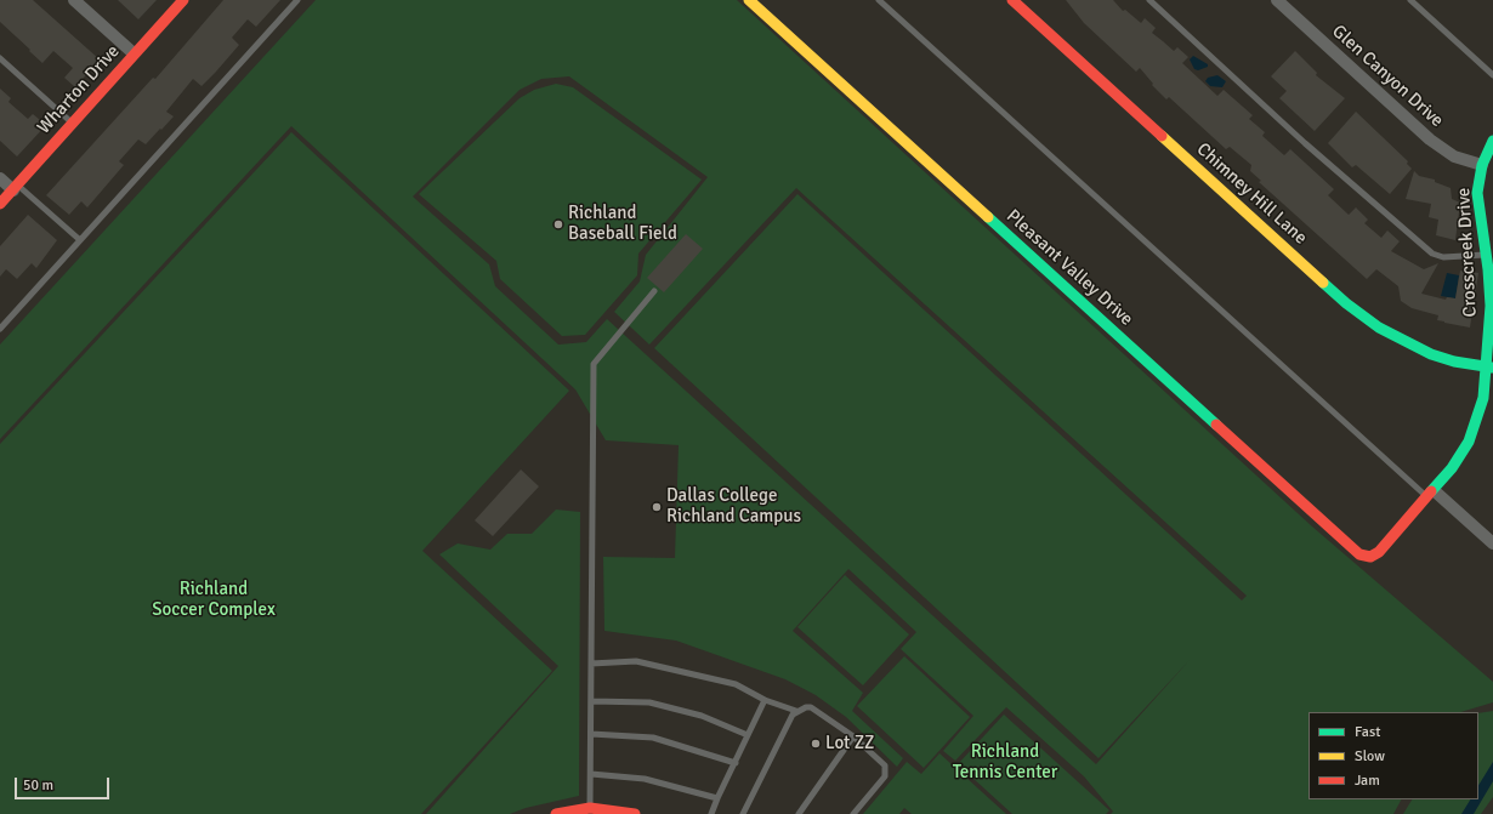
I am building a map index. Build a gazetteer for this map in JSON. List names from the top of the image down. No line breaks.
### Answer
{"streets":{"street":["Glen Canyon Drive","Wharton Drive","Chimney Hill Lane","Crosscreek Drive","Pleasant Valley Drive"]},"crossings":[["Glen Canyon Drive","Crosscreek Drive"],["Chimney Hill Lane","Crosscreek Drive"],["Crosscreek Drive","Pleasant Valley Drive"]],"parks":["Richland Soccer Complex","Richland Tennis Center"],"places":["Richland Baseball Field","Dallas College Richland Campus","Lot ZZ"],"legend":["Fast","Slow","Jam"],"scale_bar":"50 m"}
